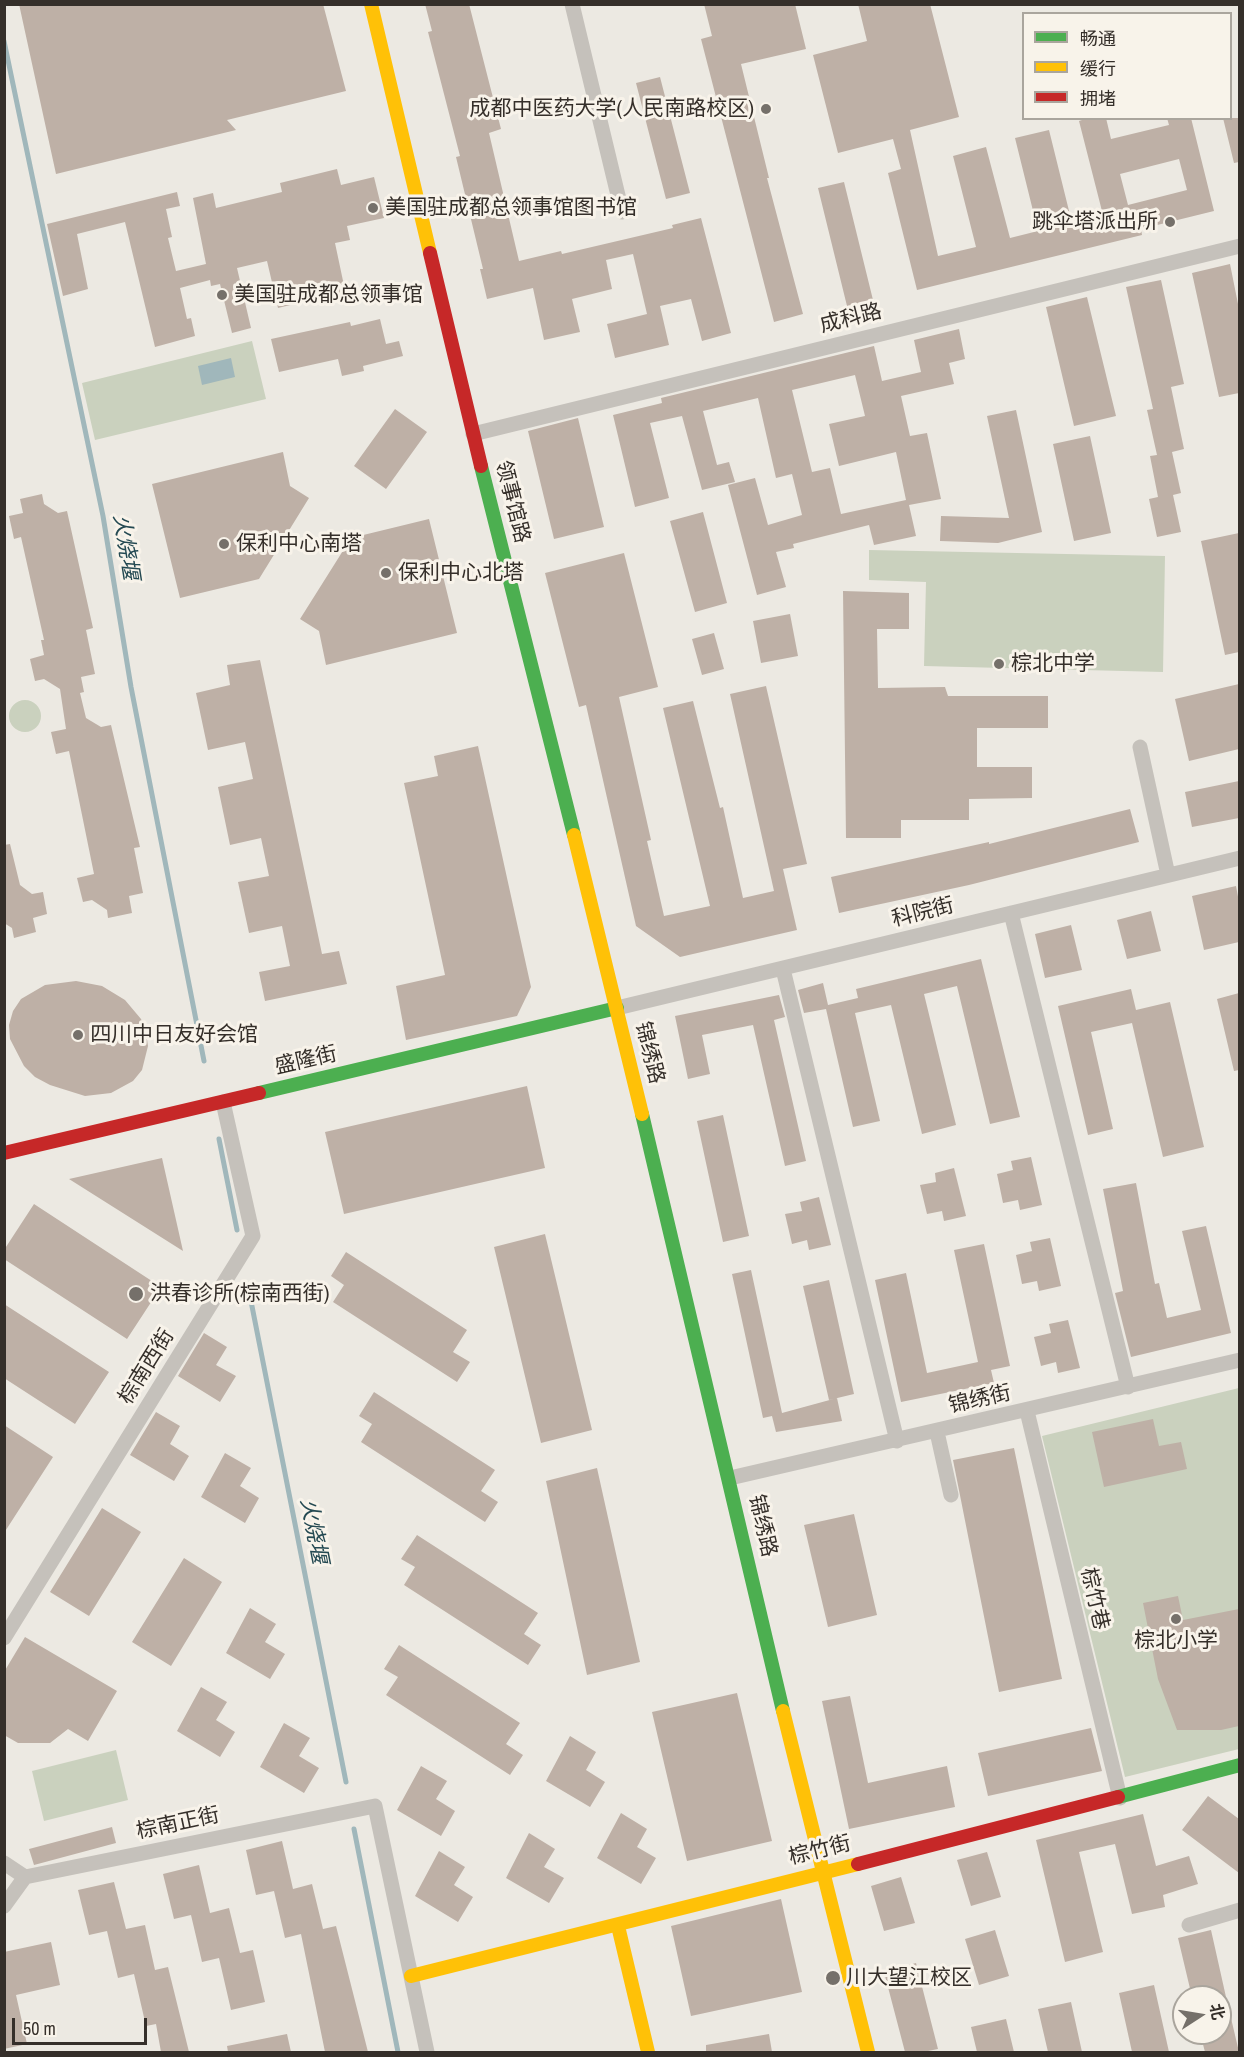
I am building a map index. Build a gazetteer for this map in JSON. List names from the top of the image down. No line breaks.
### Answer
{"streets":{"main road":["领事馆路","锦绣路","盛隆街","棕竹街"],"street":["成科路","科院街","棕南西街","锦绣街","棕竹巷","棕南正街"]},"crossings":[["成科路","领事馆路"],["领事馆路","科院街"],["领事馆路","锦绣路"],["领事馆路","盛隆街"],["科院街","锦绣路"],["科院街","盛隆街"],["锦绣路","盛隆街"],["锦绣路","锦绣街"],["锦绣路","棕竹街"],["盛隆街","棕南西街"],["锦绣街","棕竹巷"],["棕竹巷","棕竹街"],["棕南正街","棕竹街"]],"water":["火烧堰"],"places":["成都中医药大学(人民南路校区)","美国驻成都总领事馆图书馆","跳伞塔派出所","美国驻成都总领事馆","保利中心南塔","保利中心北塔","棕北中学","四川中日友好会馆","洪春诊所(棕南西街)","棕北小学","川大望江校区"],"legend":["畅通","缓行","拥堵"],"scale_bar":"50 m","north":"right"}
